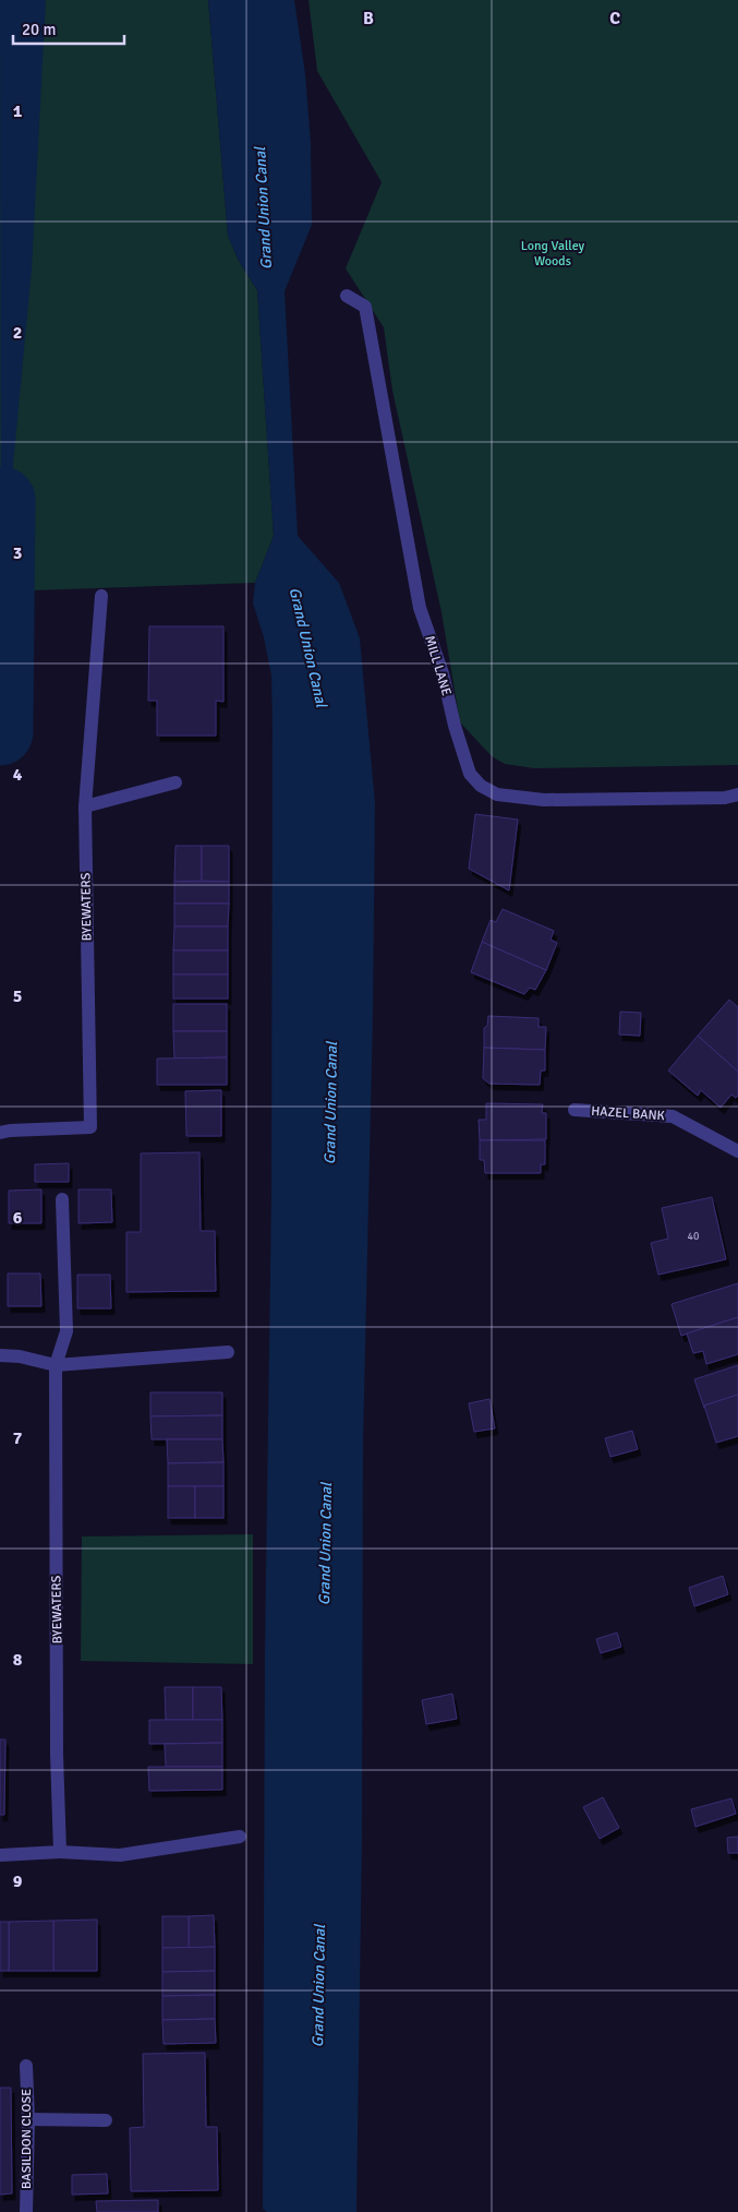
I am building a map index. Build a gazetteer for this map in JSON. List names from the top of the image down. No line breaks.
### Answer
{"streets":{"street":["MILL LANE","BYEWATERS","HAZEL BANK","BASILDON CLOSE"]},"water":["Grand Union Canal"],"parks":["Long Valley Woods"],"house_numbers":["40"],"scale_bar":"20 m","grid":{"columns":["B","C"],"rows":["1","2","3","4","5","6","7","8","9"]}}
